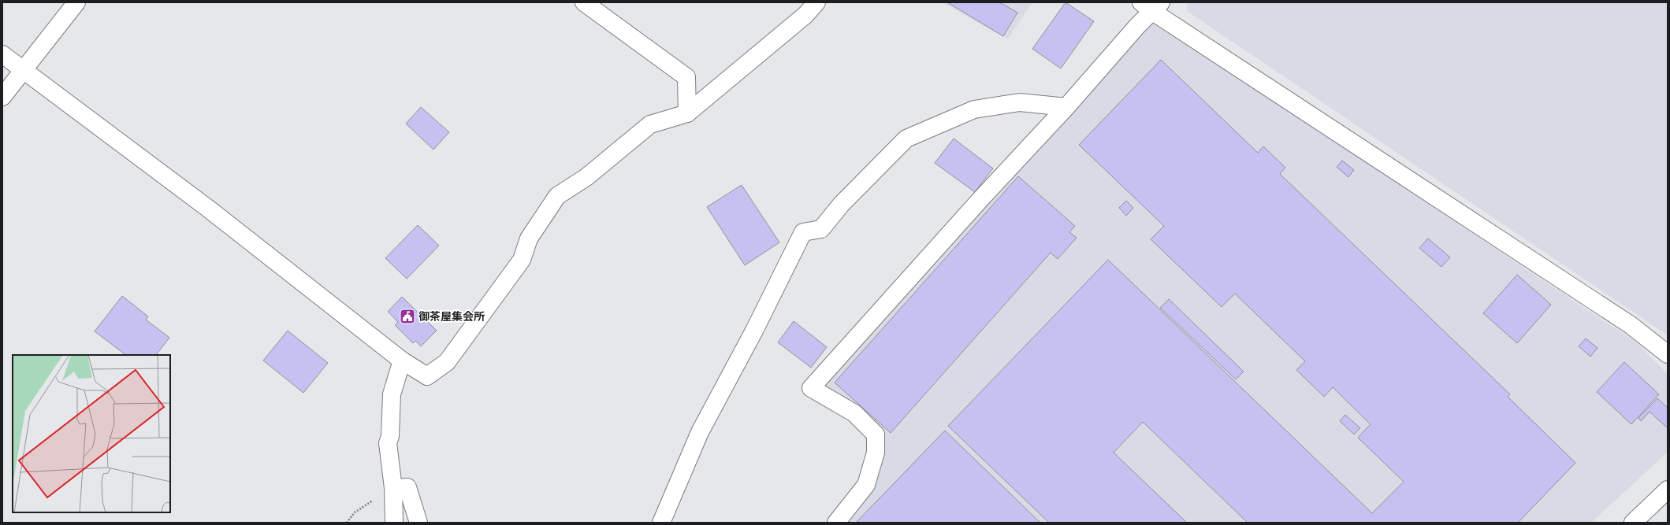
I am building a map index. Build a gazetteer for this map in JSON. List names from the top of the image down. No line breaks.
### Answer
{"places":{"public building":["御茶屋集会所"]}}
